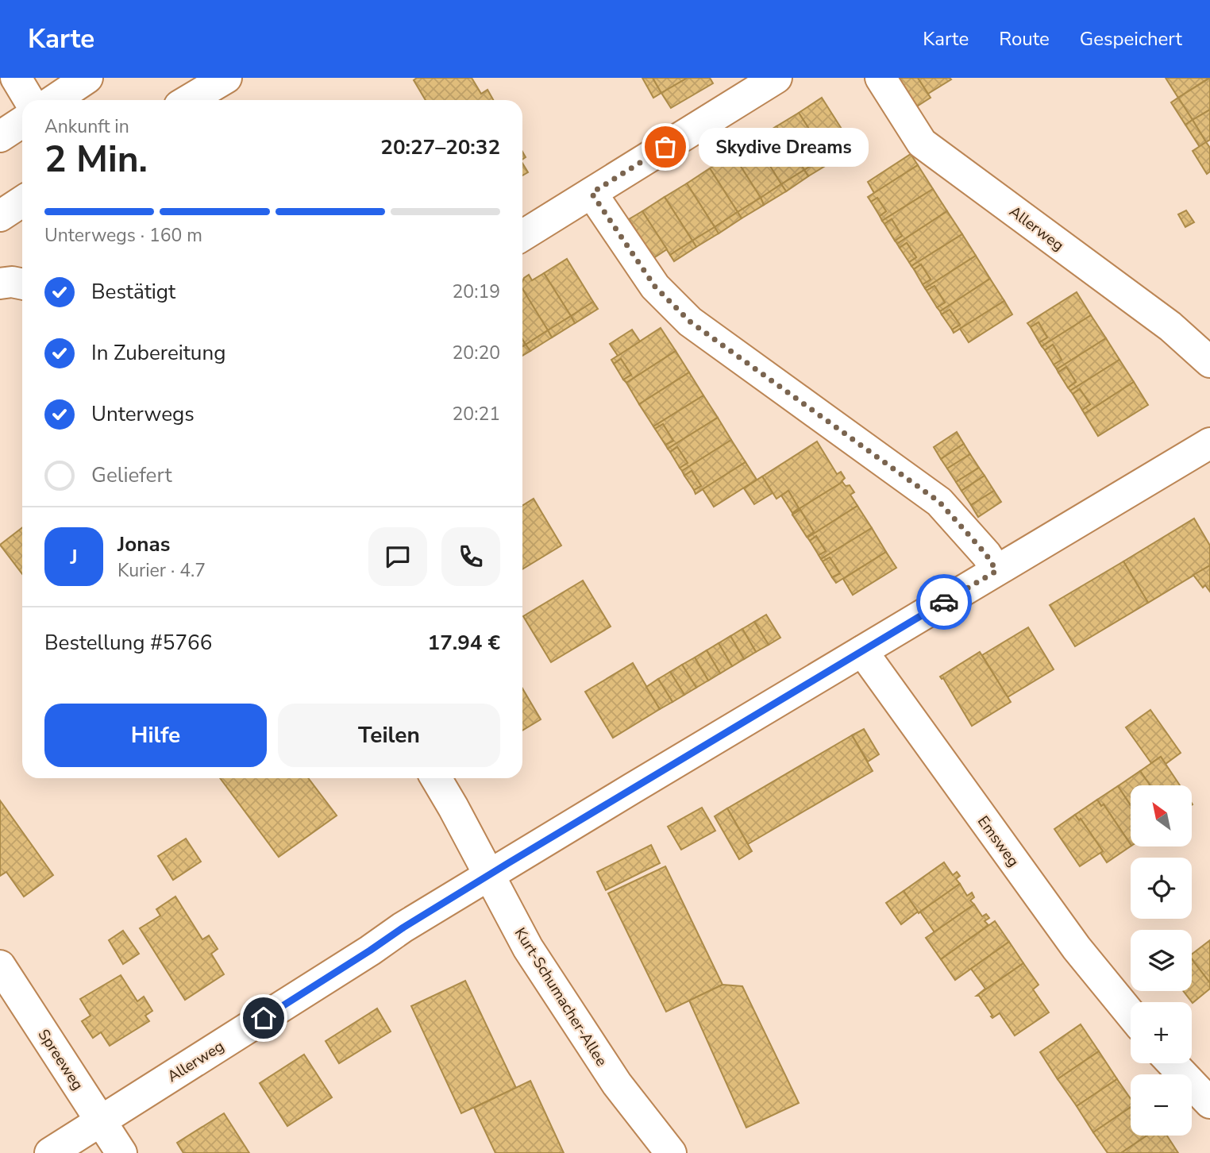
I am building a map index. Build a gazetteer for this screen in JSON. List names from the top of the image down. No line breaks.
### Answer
{"streets":{"street":["Allerweg","Emsweg","Kurt-Schumacher-Allee","Spreeweg"]},"crossings":[["Allerweg","Emsweg"],["Allerweg","Kurt-Schumacher-Allee"],["Allerweg","Spreeweg"]],"places":["Skydive Dreams"],"north":"top left","page":{"header":"Karte","nav":["Karte","Route","Gespeichert"],"heading":["2 Min.","Ankunft in","20:27–20:32"],"panel":["Jonas","Kurier · 4.7","Bestellung #5766","17.94 €"],"bubble":"Skydive Dreams","bar":"Unterwegs · 160 m","list":[["Bestätigt","20:19"],["In Zubereitung","20:20"],["Unterwegs","20:21"],"Geliefert"],"round":"J","buttons":["Hilfe","Teilen"],"map_buttons":["+","−"]}}
